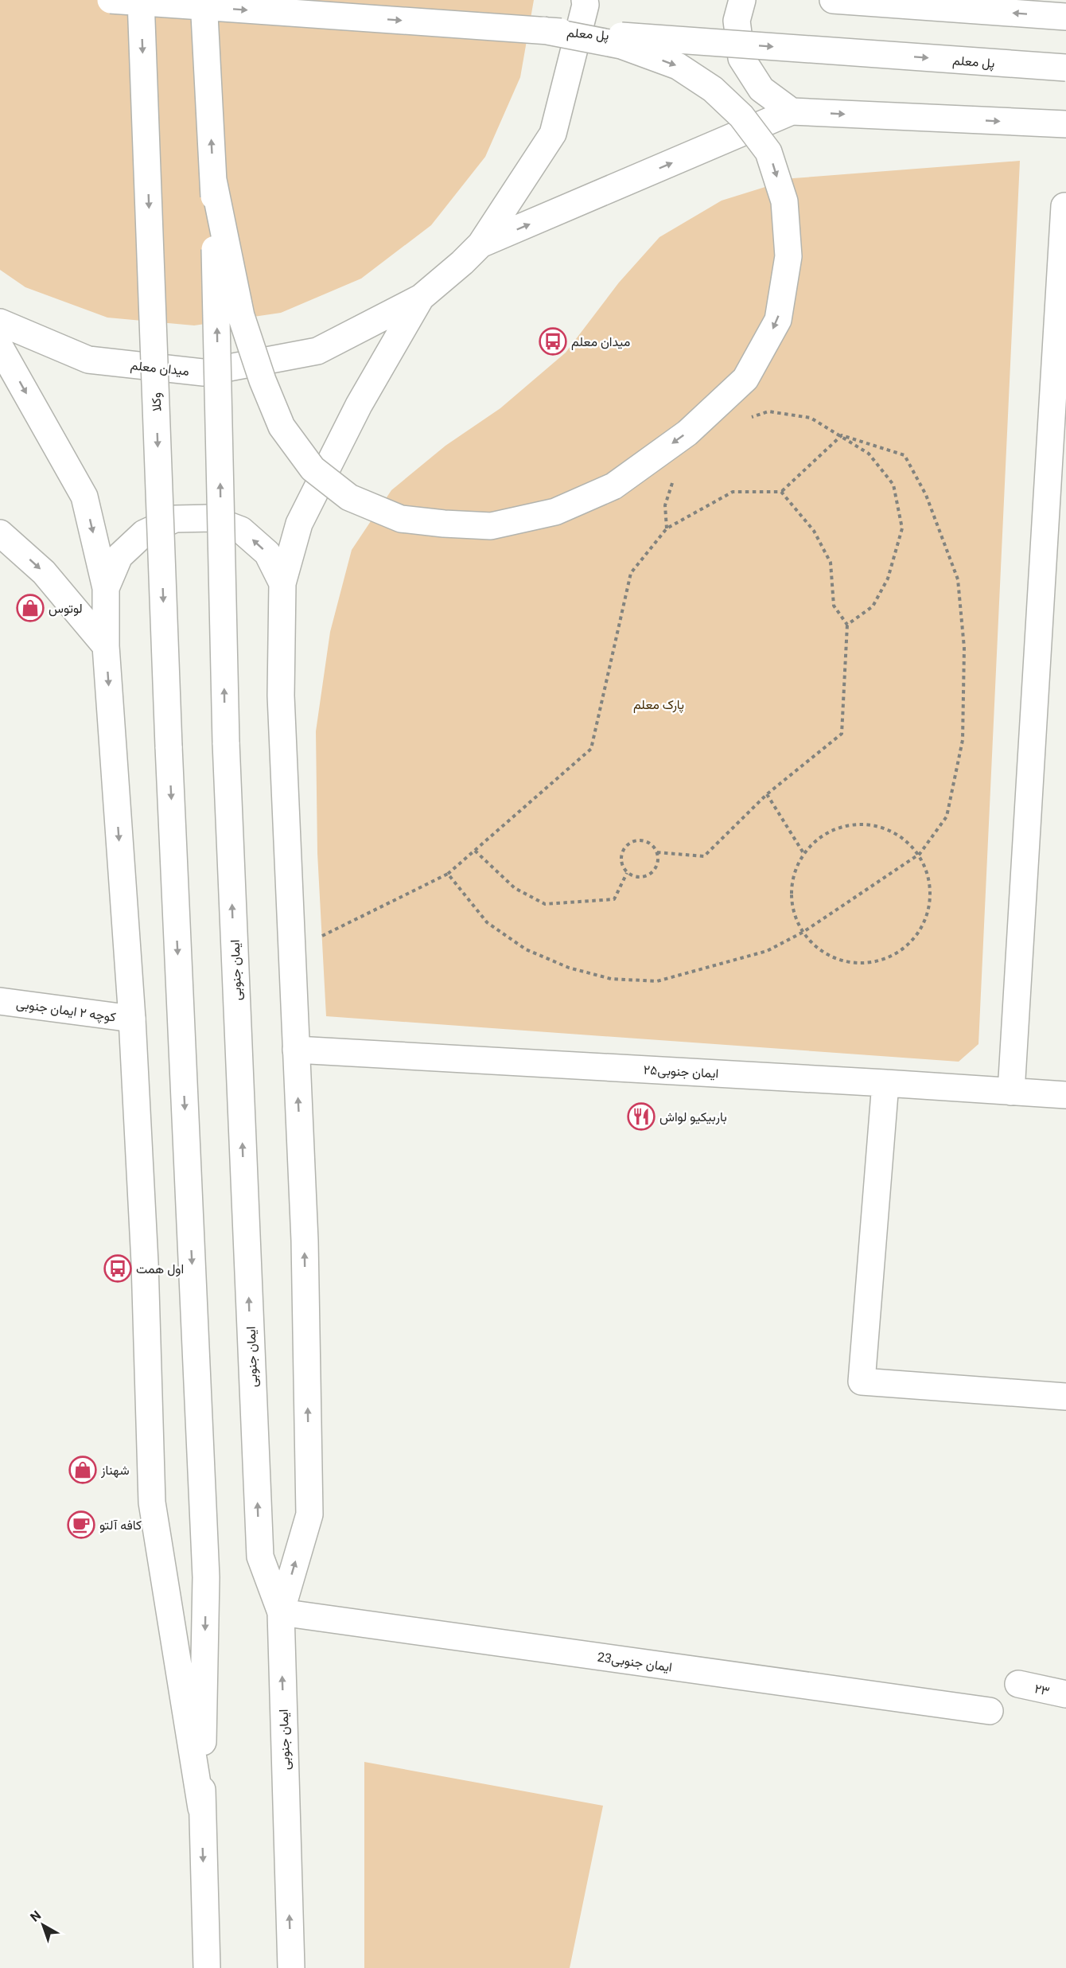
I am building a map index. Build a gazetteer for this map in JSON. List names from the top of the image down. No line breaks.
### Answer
{"streets":{"main road":["پل معلم","میدان معلم","وکلا","ایمان جنوبی","کوچه ۲ ایمان جنوبی","ایمان جنوبی۲۵","23ایمان جنوبی","۲۳"]},"crossings":[["ایمان جنوبی","23ایمان جنوبی"]],"parks":["پارک معلم"],"places":{"bus stop":["میدان معلم","اول همت"],"shop":["لوتوس","شهناز"],"restaurant":["باربیکیو لواش"],"cafe":["کافه آلتو"]},"north":"top left"}
